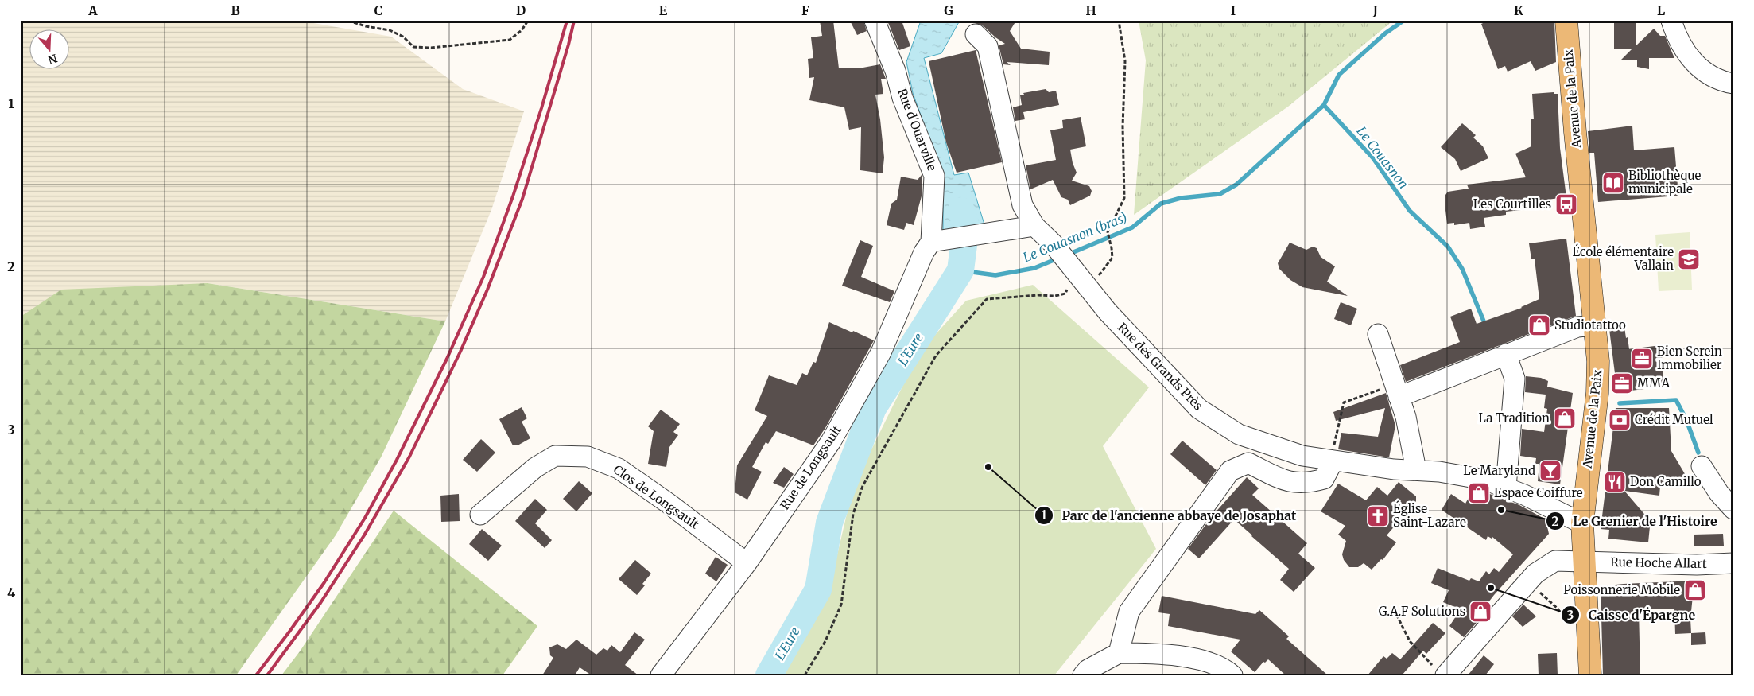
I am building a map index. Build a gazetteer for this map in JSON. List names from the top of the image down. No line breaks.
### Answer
{"streets":{"main road":["Avenue de la Paix"],"street":["Rue d'Ouarville","Rue des Grands Près","Rue de Longsault","Clos de Longsault","Rue Hoche Allart"]},"crossings":[["Avenue de la Paix","Rue des Grands Près"],["Avenue de la Paix","Rue Hoche Allart"],["Rue d'Ouarville","Rue de Longsault"],["Rue de Longsault","Clos de Longsault"]],"water":["Le Couasnon","Le Couasnon (bras)","L'Eure"],"places":{"library":["Bibliothèque municipale"],"bus stop":["Les Courtilles"],"school or university":["École élémentaire Vallain"],"shop":["Studiotattoo","La Tradition","Espace Coiffure","Poissonnerie Mobile","G.A.F Solutions"],"office":["Bien Serein Immobilier","MMA"],"bank":["Crédit Mutuel"],"other":["Parc de l'ancienne abbaye de Josaphat","Le Grenier de l'Histoire","Caisse d'Épargne"],"bar":["Le Maryland"],"restaurant":["Don Camillo"],"church":["Église Saint-Lazare"]},"north":"bottom","grid":{"columns":["A","B","C","D","E","F","G","H","I","J","K","L"],"rows":["1","2","3","4"]}}
